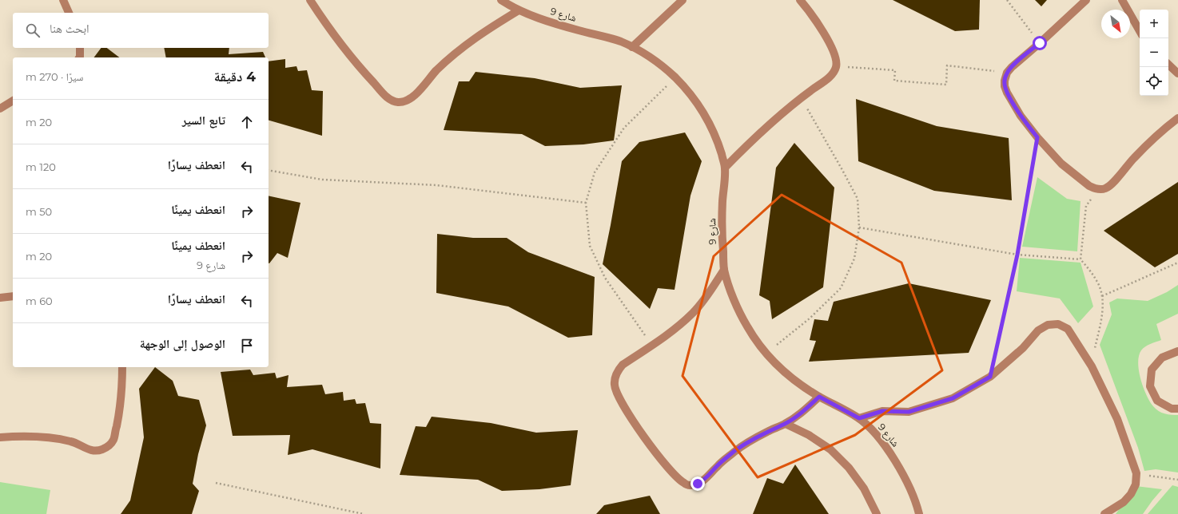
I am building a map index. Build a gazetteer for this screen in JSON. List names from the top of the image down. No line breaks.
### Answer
{"streets":{"street":["شارع 9"]},"north":"bottom right","page":{"map_buttons":["+","−"],"search":"ابحث هنا","heading":["4 دقيقة","سيرًا · 270 m"],"list":[["تابع السير","20 m"],["انعطف يسارًا","120 m"],["انعطف يمينًا","50 m"],["انعطف يمينًا","شارع 9","20 m"],["انعطف يسارًا","60 m"],"الوصول إلى الوجهة"]}}
